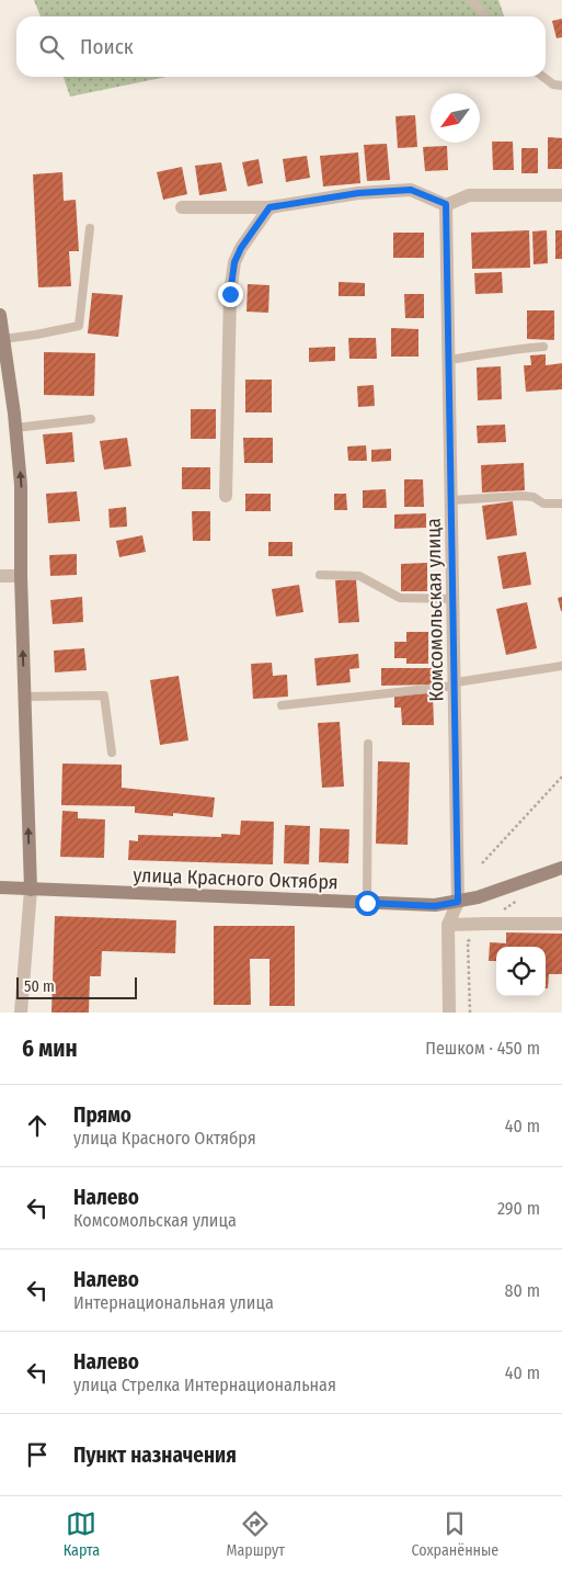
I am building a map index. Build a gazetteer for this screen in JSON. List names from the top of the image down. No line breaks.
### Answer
{"streets":{"main road":["улица Красного Октября"],"street":["Комсомольская улица"]},"crossings":[["Комсомольская улица","улица Красного Октября"]],"scale_bar":"50 m","north":"bottom left","page":{"search":"Поиск","scale":"50 m","heading":["6 мин","Пешком · 450 m"],"list":[["Прямо","улица Красного Октября","40 m"],["Налево","Комсомольская улица","290 m"],["Налево","Интернациональная улица","80 m"],["Налево","улица Стрелка Интернациональная","40 m"],"Пункт назначения"],"nav":["Карта","Маршрут","Сохранённые"]}}
